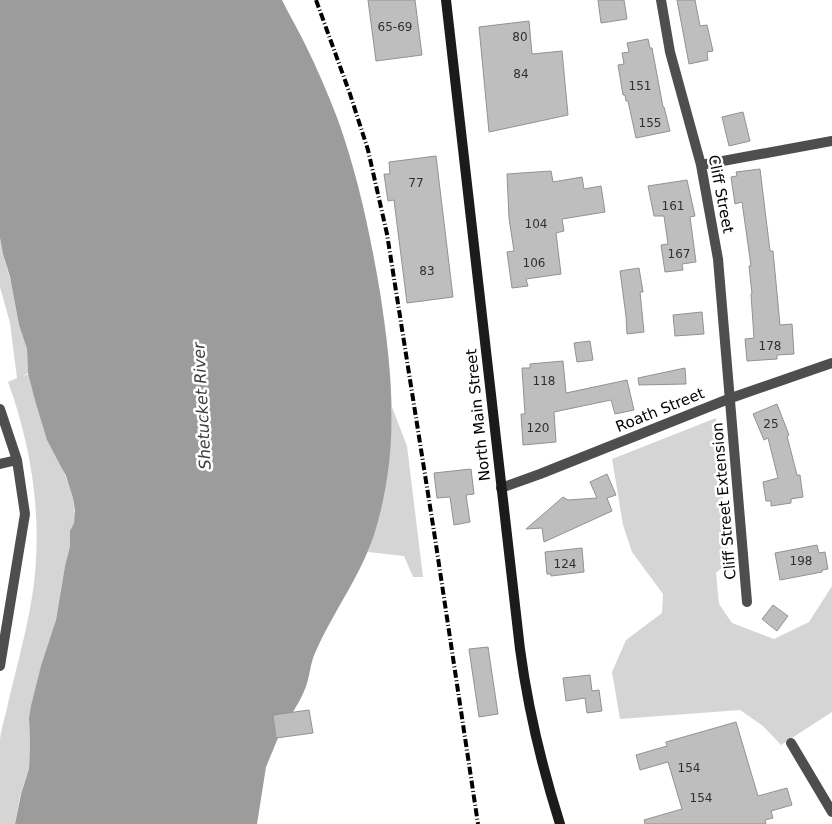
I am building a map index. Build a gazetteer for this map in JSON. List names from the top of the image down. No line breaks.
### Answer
{"streets":{"main road":["North Main Street"],"street":["Cliff Street","Roath Street","Cliff Street Extension"]},"crossings":[["Cliff Street","Roath Street"],["Cliff Street","Cliff Street Extension"],["Roath Street","North Main Street"],["Roath Street","Cliff Street Extension"]],"water":["Shetucket River"],"house_numbers":["65-69","80","84","151","155","77","161","104","167","106","83","178","118","25","120","198","124","154","154"]}
